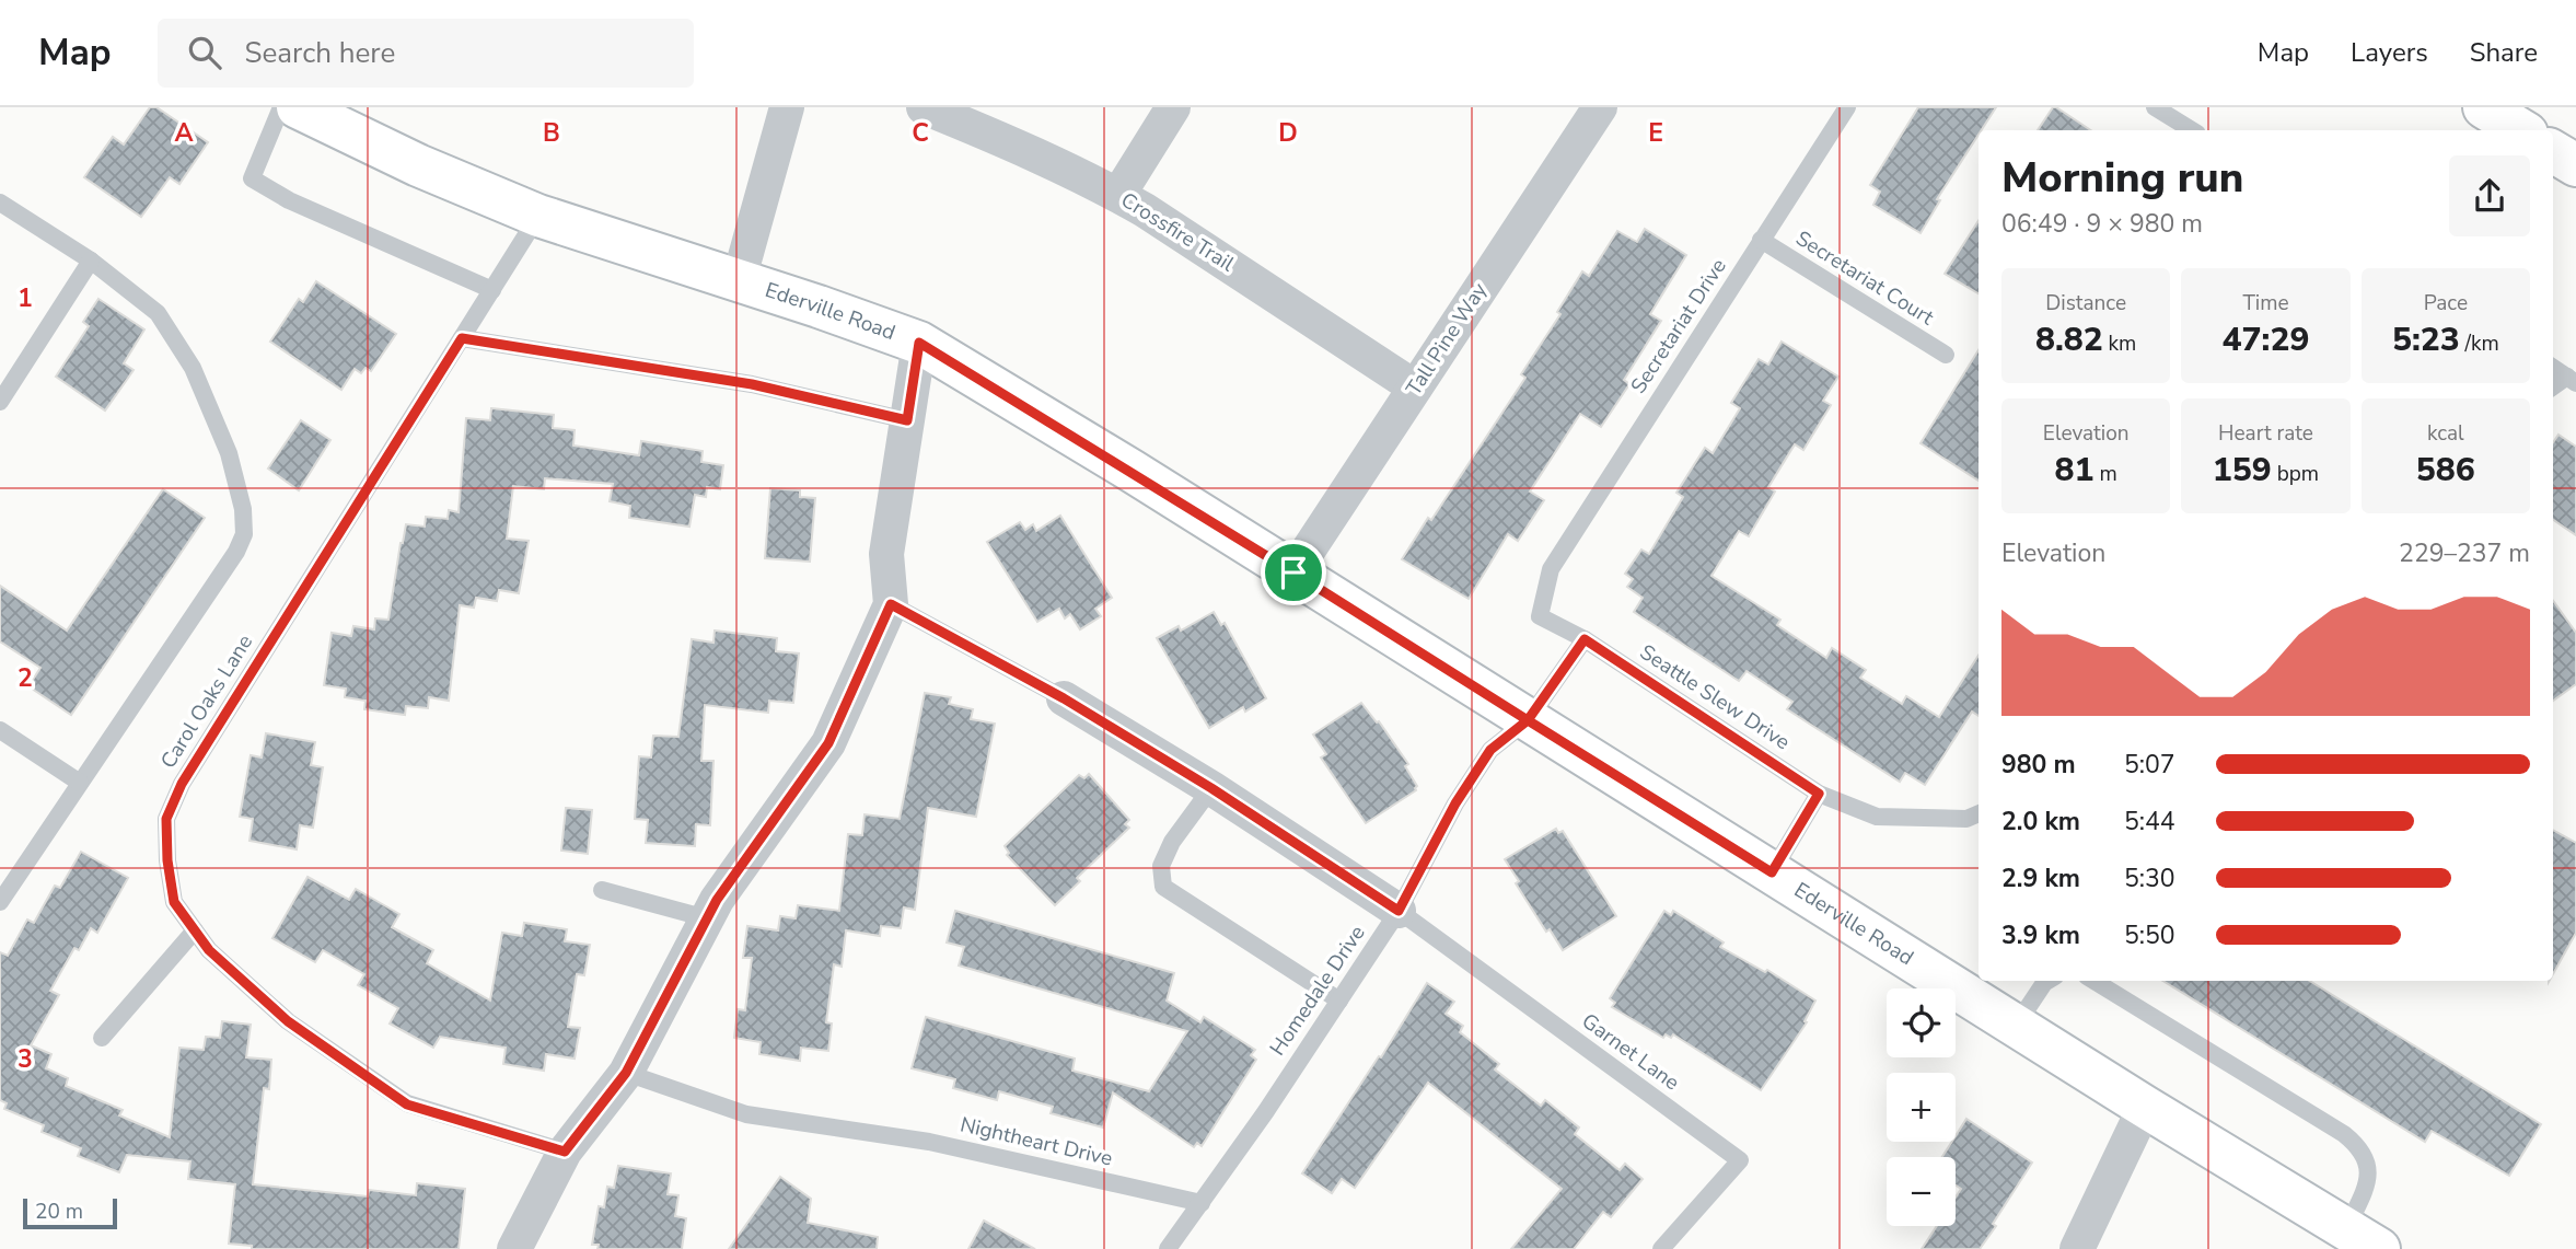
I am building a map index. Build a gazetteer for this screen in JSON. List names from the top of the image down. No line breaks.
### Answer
{"streets":{"main road":["Ederville Road"],"street":["Crossfire Trail","Tall Pine Way"],"lane":["Secretariat Court","Secretariat Drive","Seattle Slew Drive","Carol Oaks Lane","Homedale Drive","Garnet Lane","Nightheart Drive"]},"crossings":[["Crossfire Trail","Tall Pine Way"],["Secretariat Court","Secretariat Drive"],["Ederville Road","Tall Pine Way"],["Ederville Road","Carol Oaks Lane"],["Ederville Road","Homedale Drive"],["Secretariat Drive","Seattle Slew Drive"],["Homedale Drive","Garnet Lane"],["Homedale Drive","Nightheart Drive"]],"scale_bar":"20 m","page":{"header":"Map","search":"Search here","nav":["Map","Layers","Share"],"heading":["Morning run","06:49 · 9 × 980 m"],"stats":[["Distance","8.82 km"],["Time","47:29"],["Pace","5:23 /km"],["Elevation","81 m"],["Heart rate","159 bpm"],["kcal","586"]],"chart":["Elevation","229–237 m"],"list":[{"name":"980 m","note":"5:07"},{"name":"2.0 km","note":"5:44"},{"name":"2.9 km","note":"5:30"},{"name":"3.9 km","note":"5:50"}],"map_buttons":["+","−"],"scale":"20 m"},"grid":{"columns":["A","B","C","D","E"],"rows":["1","2","3"]}}
